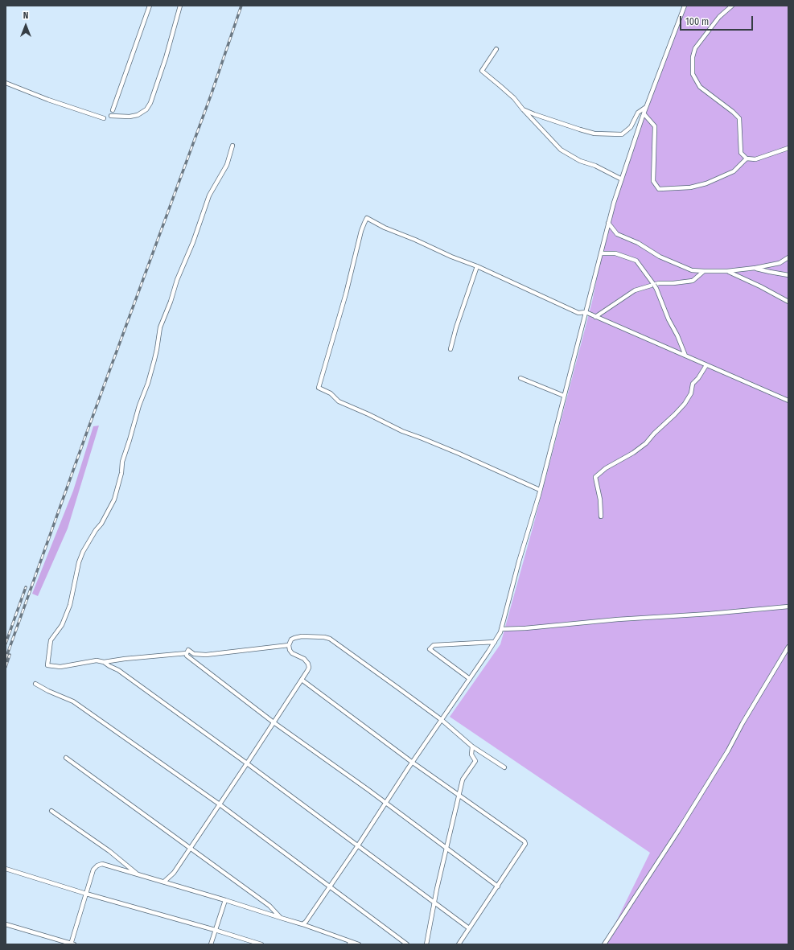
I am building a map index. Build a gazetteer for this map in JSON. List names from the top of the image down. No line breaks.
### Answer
{"scale_bar":"100 m","north":"top"}
